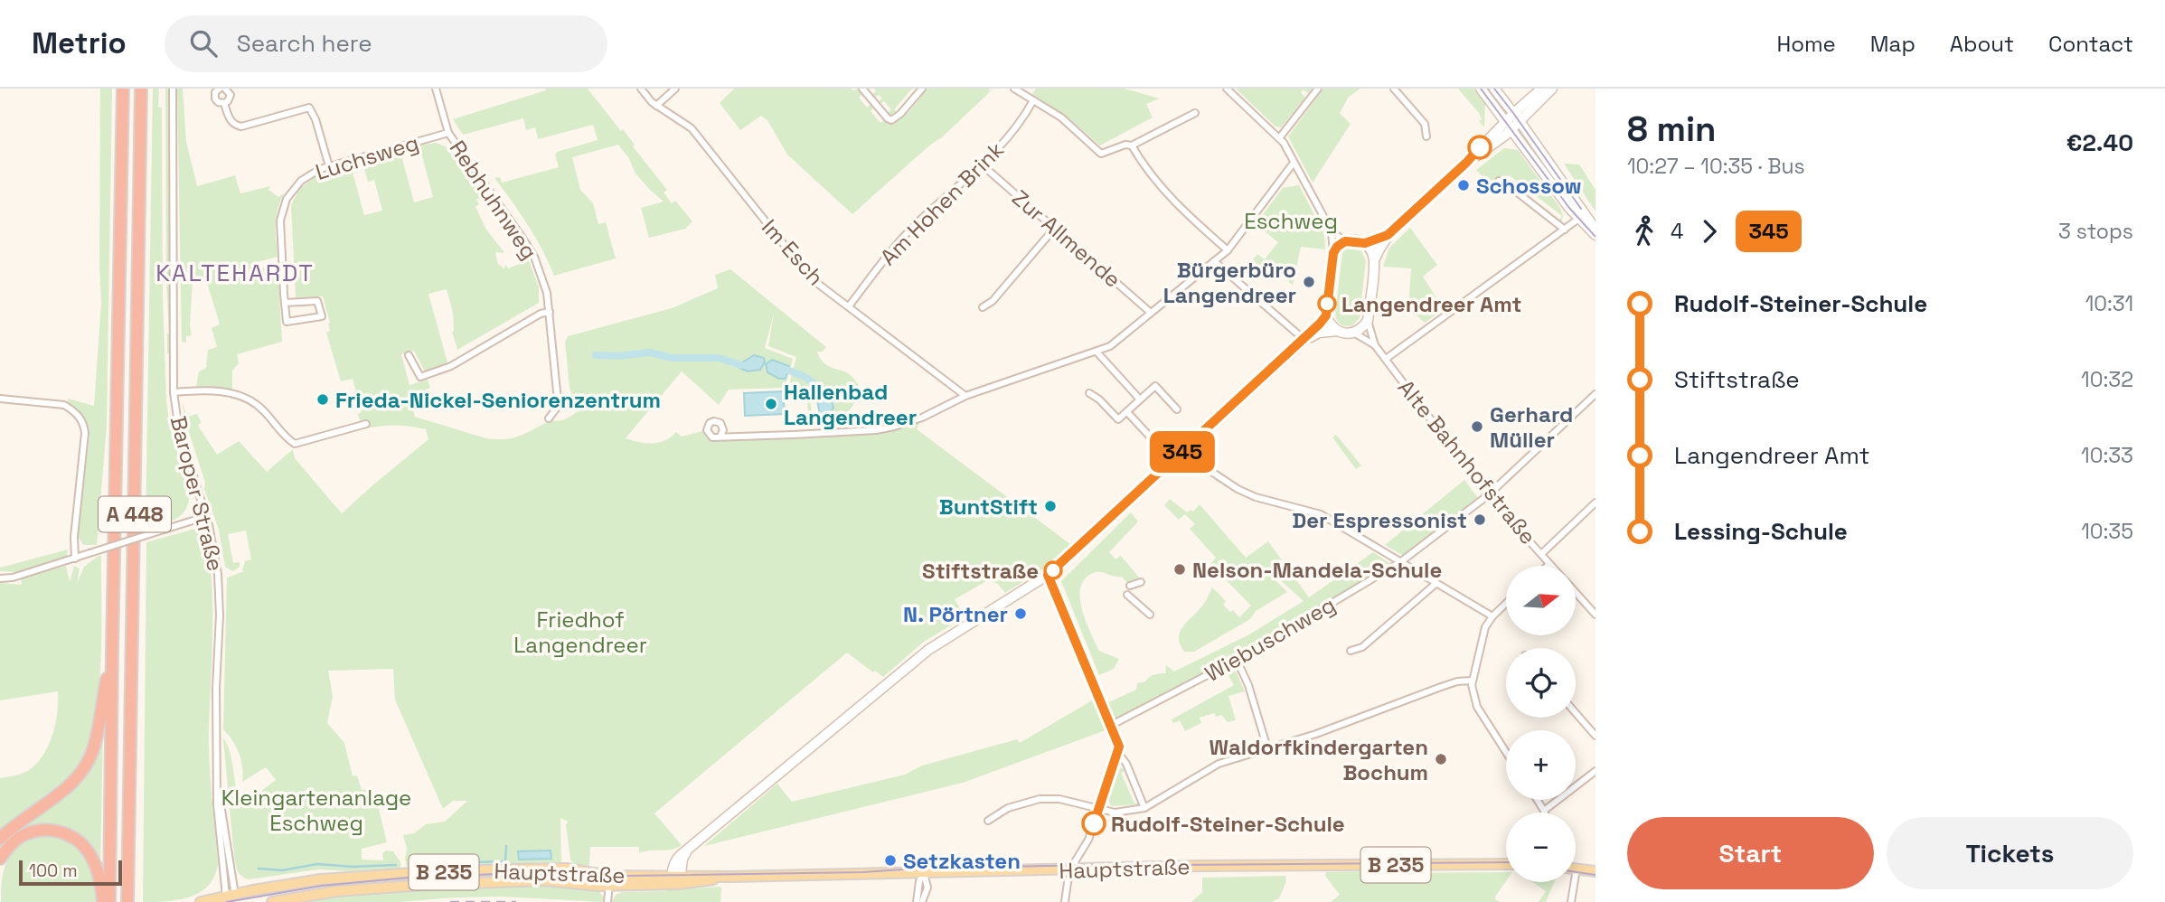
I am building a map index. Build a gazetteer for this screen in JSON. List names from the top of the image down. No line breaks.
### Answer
{"streets":{"highway":["A 448"],"main road":["B 235","Hauptstraße"],"street":["Luchsweg","Rebhuhnweg","Am Hohen Brink","Zur Allmende","Im Esch","Alte Bahnhofstraße","Baroper Straße","Wiebuschweg"]},"crossings":[["Luchsweg","Rebhuhnweg"],["Am Hohen Brink","Zur Allmende"],["Am Hohen Brink","Im Esch"],["Alte Bahnhofstraße","Wiebuschweg"],["Baroper Straße","Hauptstraße"]],"districts":["KALTEHARDT"],"parks":["Eschweg","Friedhof Langendreer","Kleingartenanlage Eschweg"],"places":["Schossow","Bürgerbüro Langendreer","Langendreer Amt","Frieda-Nickel-Seniorenzentrum","Hallenbad Langendreer","Gerhard Müller","BuntStift","Der Espressonist","Nelson-Mandela-Schule","Stiftstraße","N. Pörtner","Waldorfkindergarten Bochum","Rudolf-Steiner-Schule","Setzkasten"],"lines":["bus line 345"],"scale_bar":"100 m","north":"right","page":{"header":"Metrio","search":"Search here","nav":["Home","Map","About","Contact"],"on_map":"345","heading":["8 min","10:27 – 10:35 · Bus","€2.40"],"legs":["4","345","3 stops"],"list":[{"name":"Rudolf-Steiner-Schule","value":"10:31"},{"name":"Stiftstraße","value":"10:32"},{"name":"Langendreer Amt","value":"10:33"},{"name":"Lessing-Schule","value":"10:35"}],"map_buttons":["+","−"],"buttons":["Start","Tickets"],"scale":"100 m"}}
